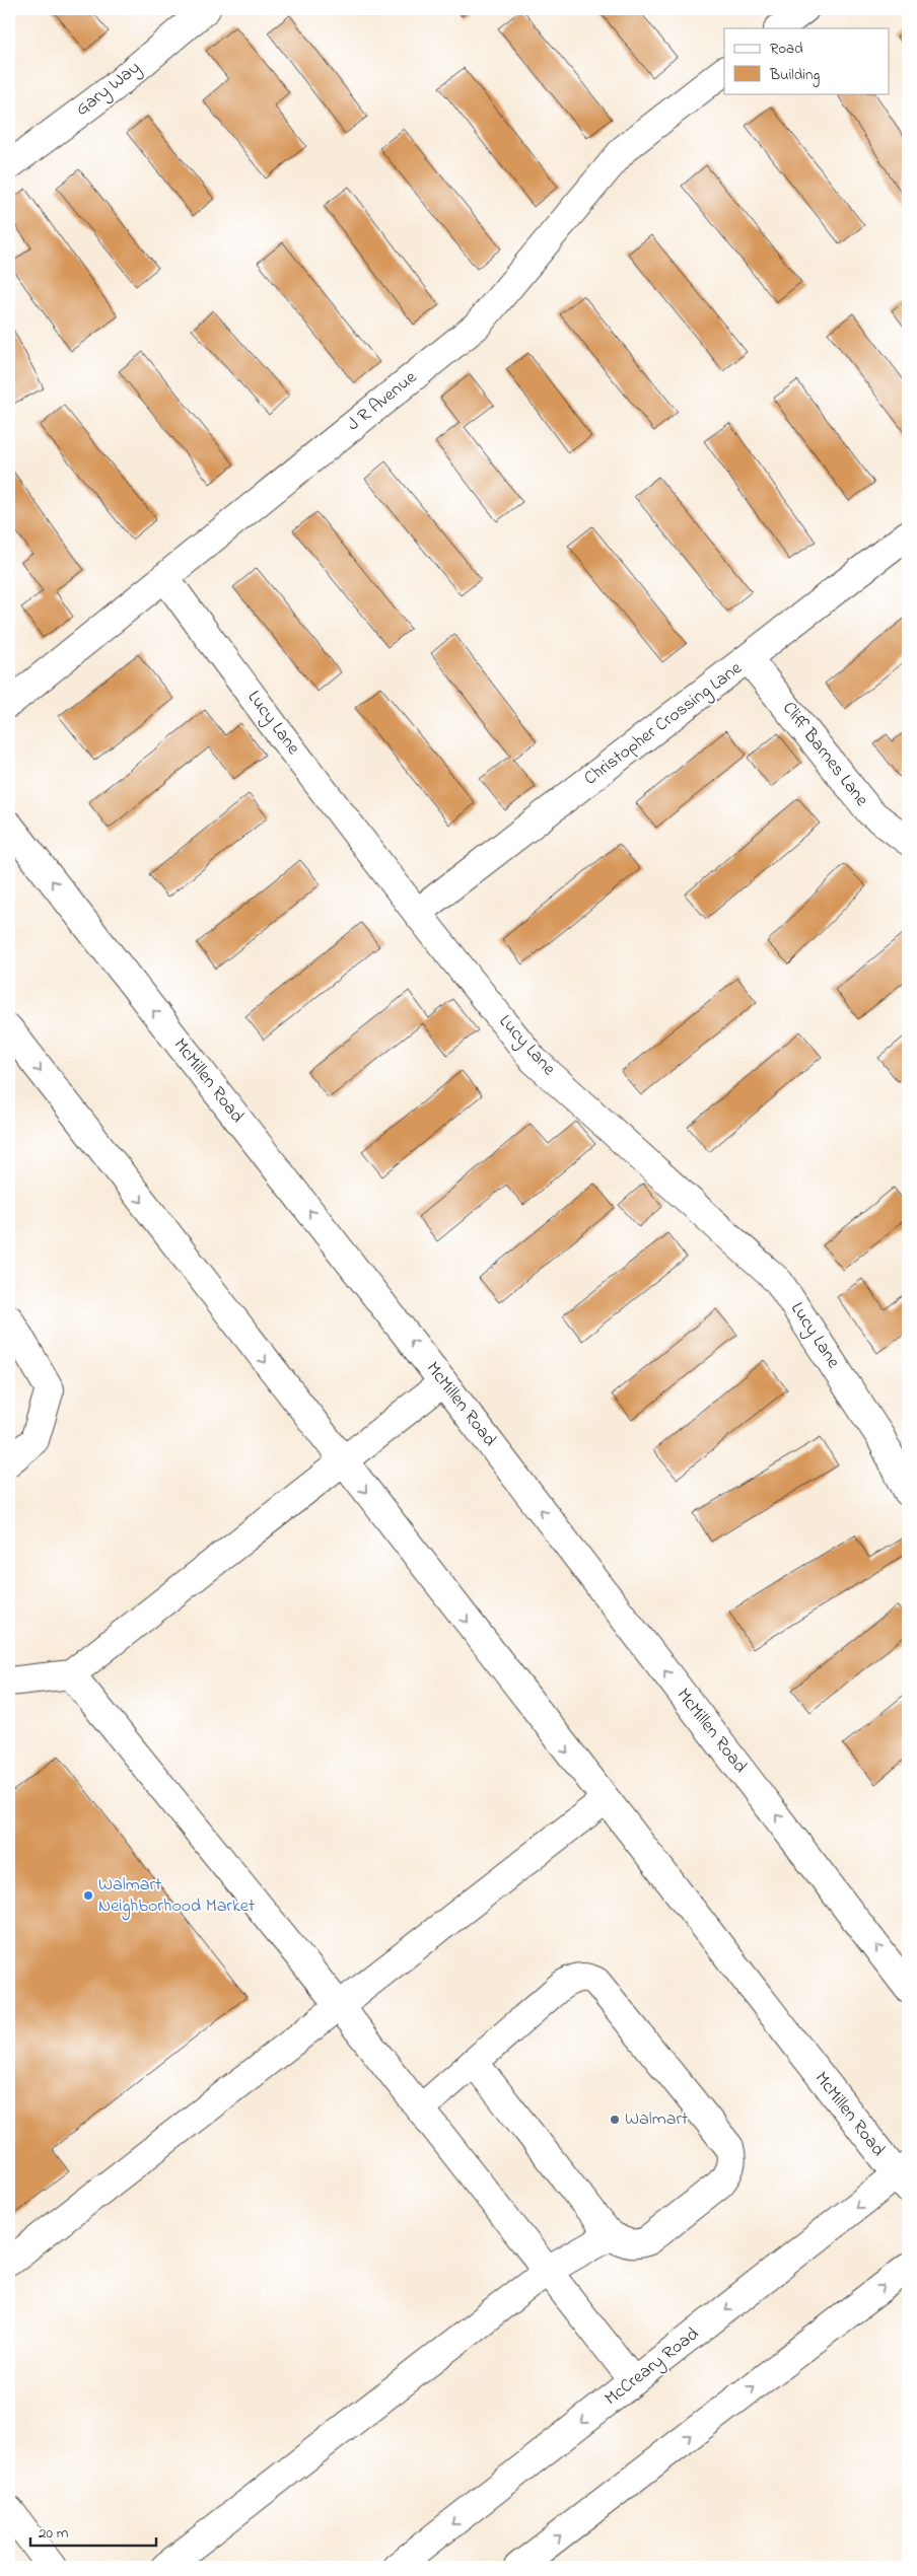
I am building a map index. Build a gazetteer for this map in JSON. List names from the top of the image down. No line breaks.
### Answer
{"streets":{"main road":["Gary Way","J R Avenue","Lucy Lane","Christopher Crossing Lane","Cliff Barnes Lane","McMillen Road","McCreary Road"]},"crossings":[["J R Avenue","Lucy Lane"],["Lucy Lane","Christopher Crossing Lane"],["Christopher Crossing Lane","Cliff Barnes Lane"],["McMillen Road","McCreary Road"]],"places":["Walmart Neighborhood Market","Walmart"],"legend":["Road","Building"],"scale_bar":"20 m"}
